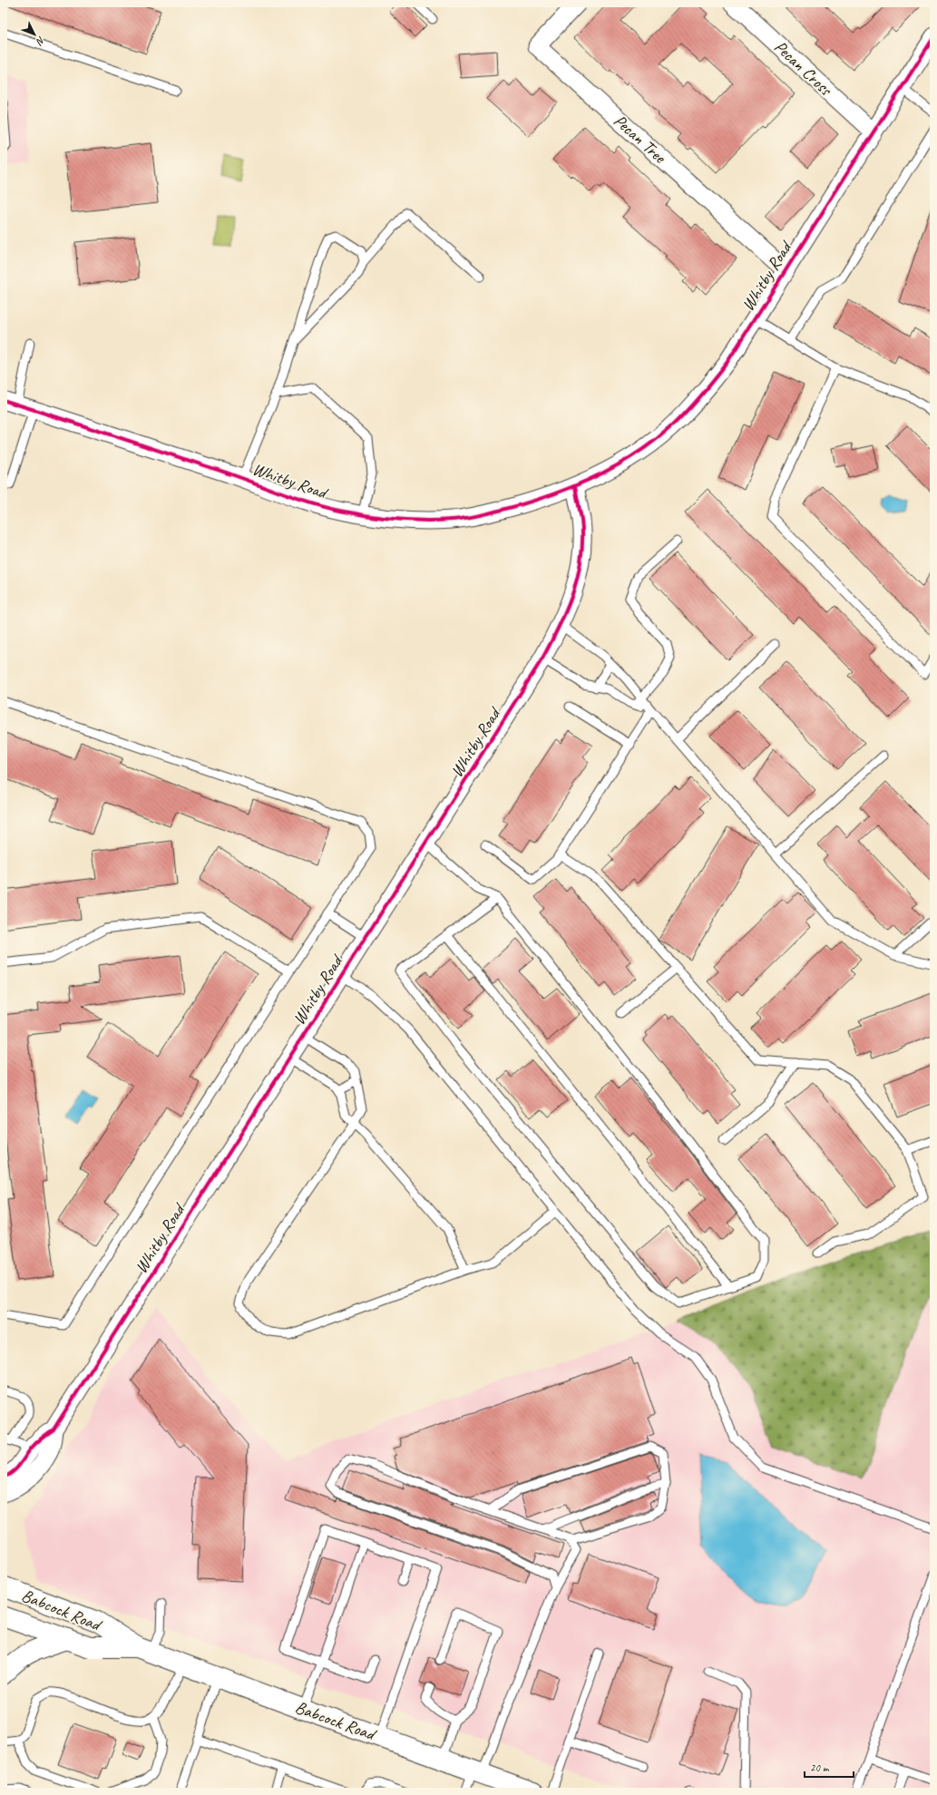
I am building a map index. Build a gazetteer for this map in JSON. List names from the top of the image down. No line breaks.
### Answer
{"streets":{"main road":["Babcock Road"],"street":["Pecan Cross","Pecan Tree","Whitby Road"]},"crossings":[["Pecan Cross","Whitby Road"],["Pecan Tree","Whitby Road"]],"scale_bar":"20 m","north":"bottom right"}
